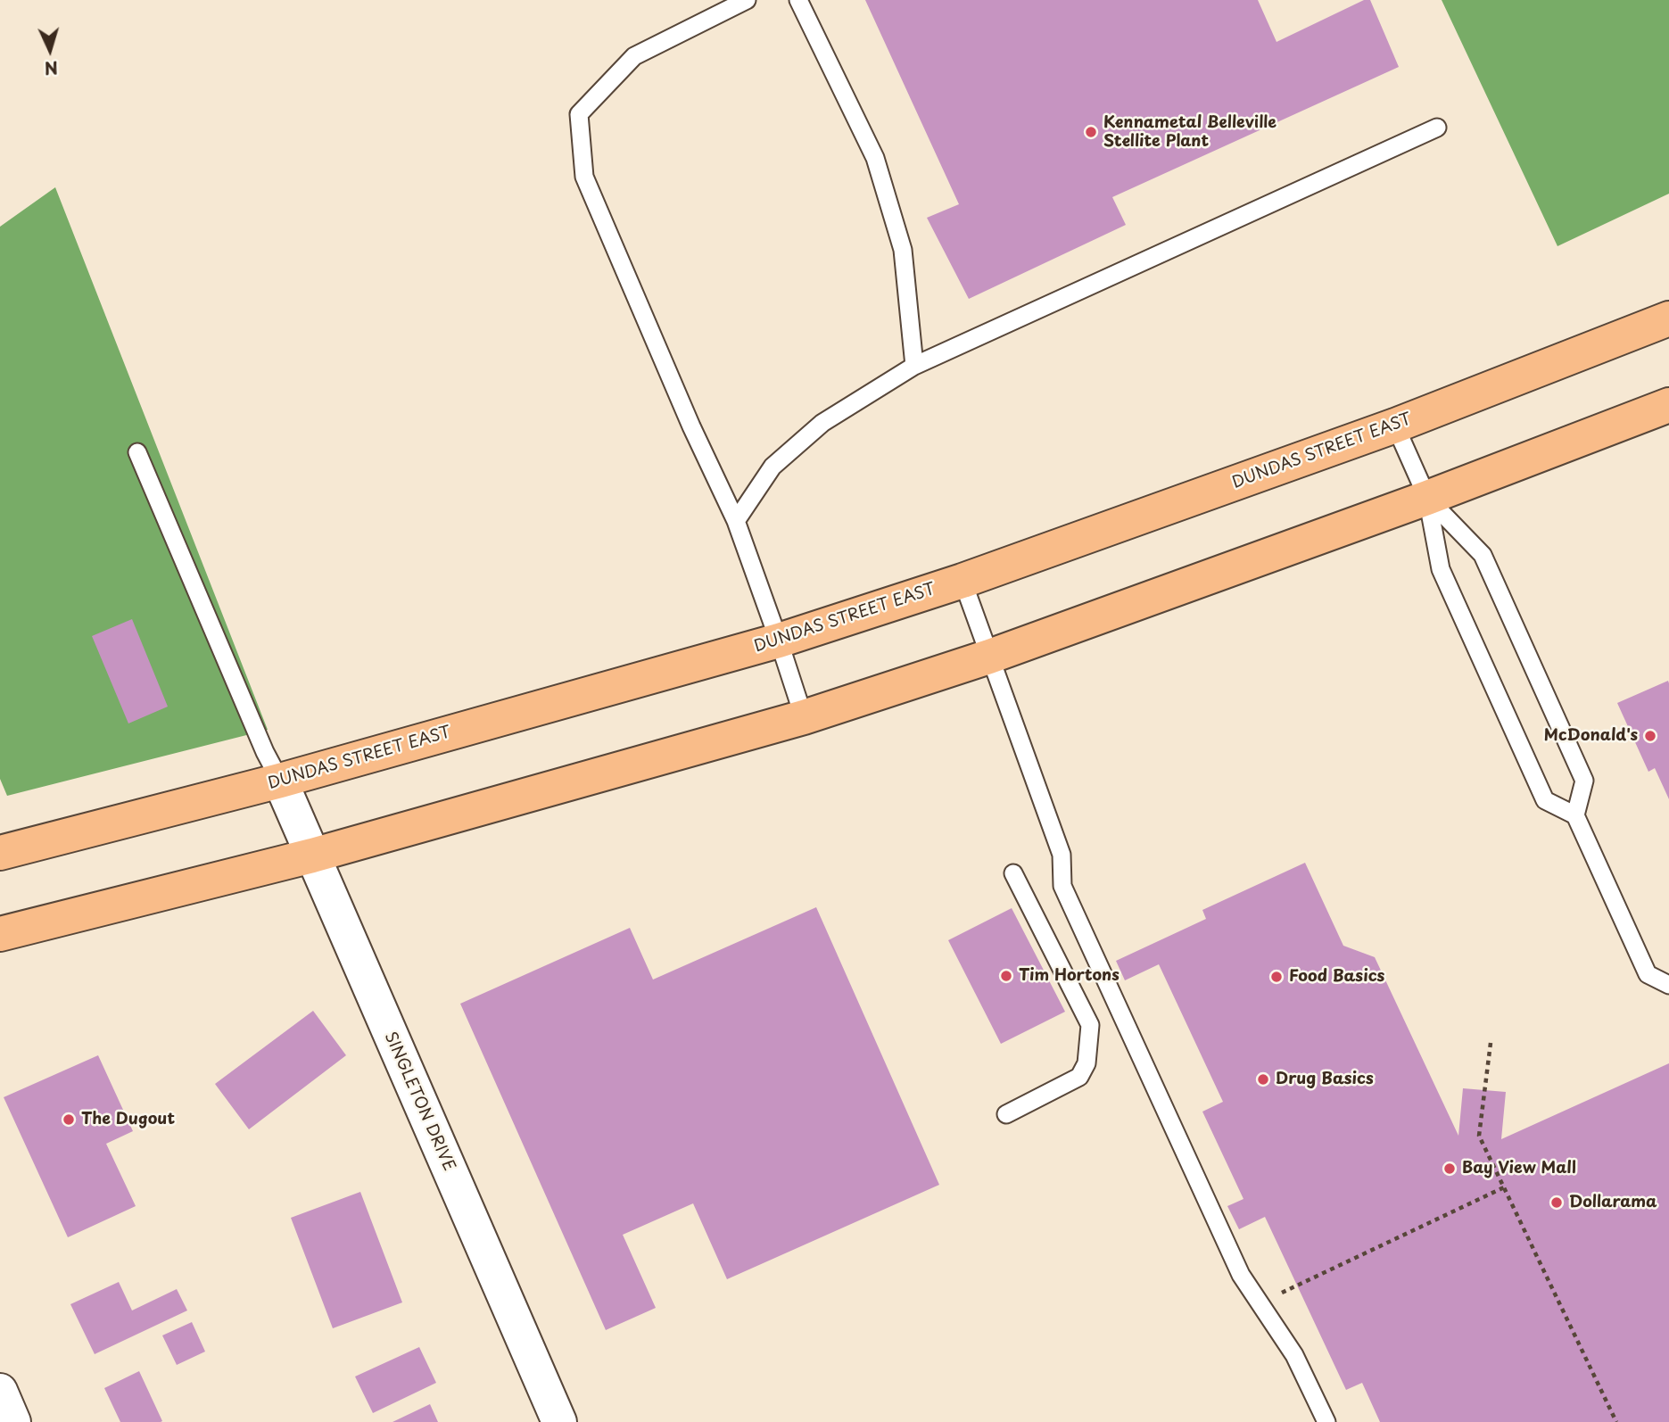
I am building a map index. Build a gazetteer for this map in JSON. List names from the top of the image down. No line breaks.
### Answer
{"streets":{"main road":["DUNDAS STREET EAST"],"street":["SINGLETON DRIVE"]},"crossings":[["DUNDAS STREET EAST","SINGLETON DRIVE"]],"places":["Kennametal Belleville Stellite Plant","McDonald's","Tim Hortons","Food Basics","Drug Basics","The Dugout","Bay View Mall","Dollarama"],"north":"bottom"}
